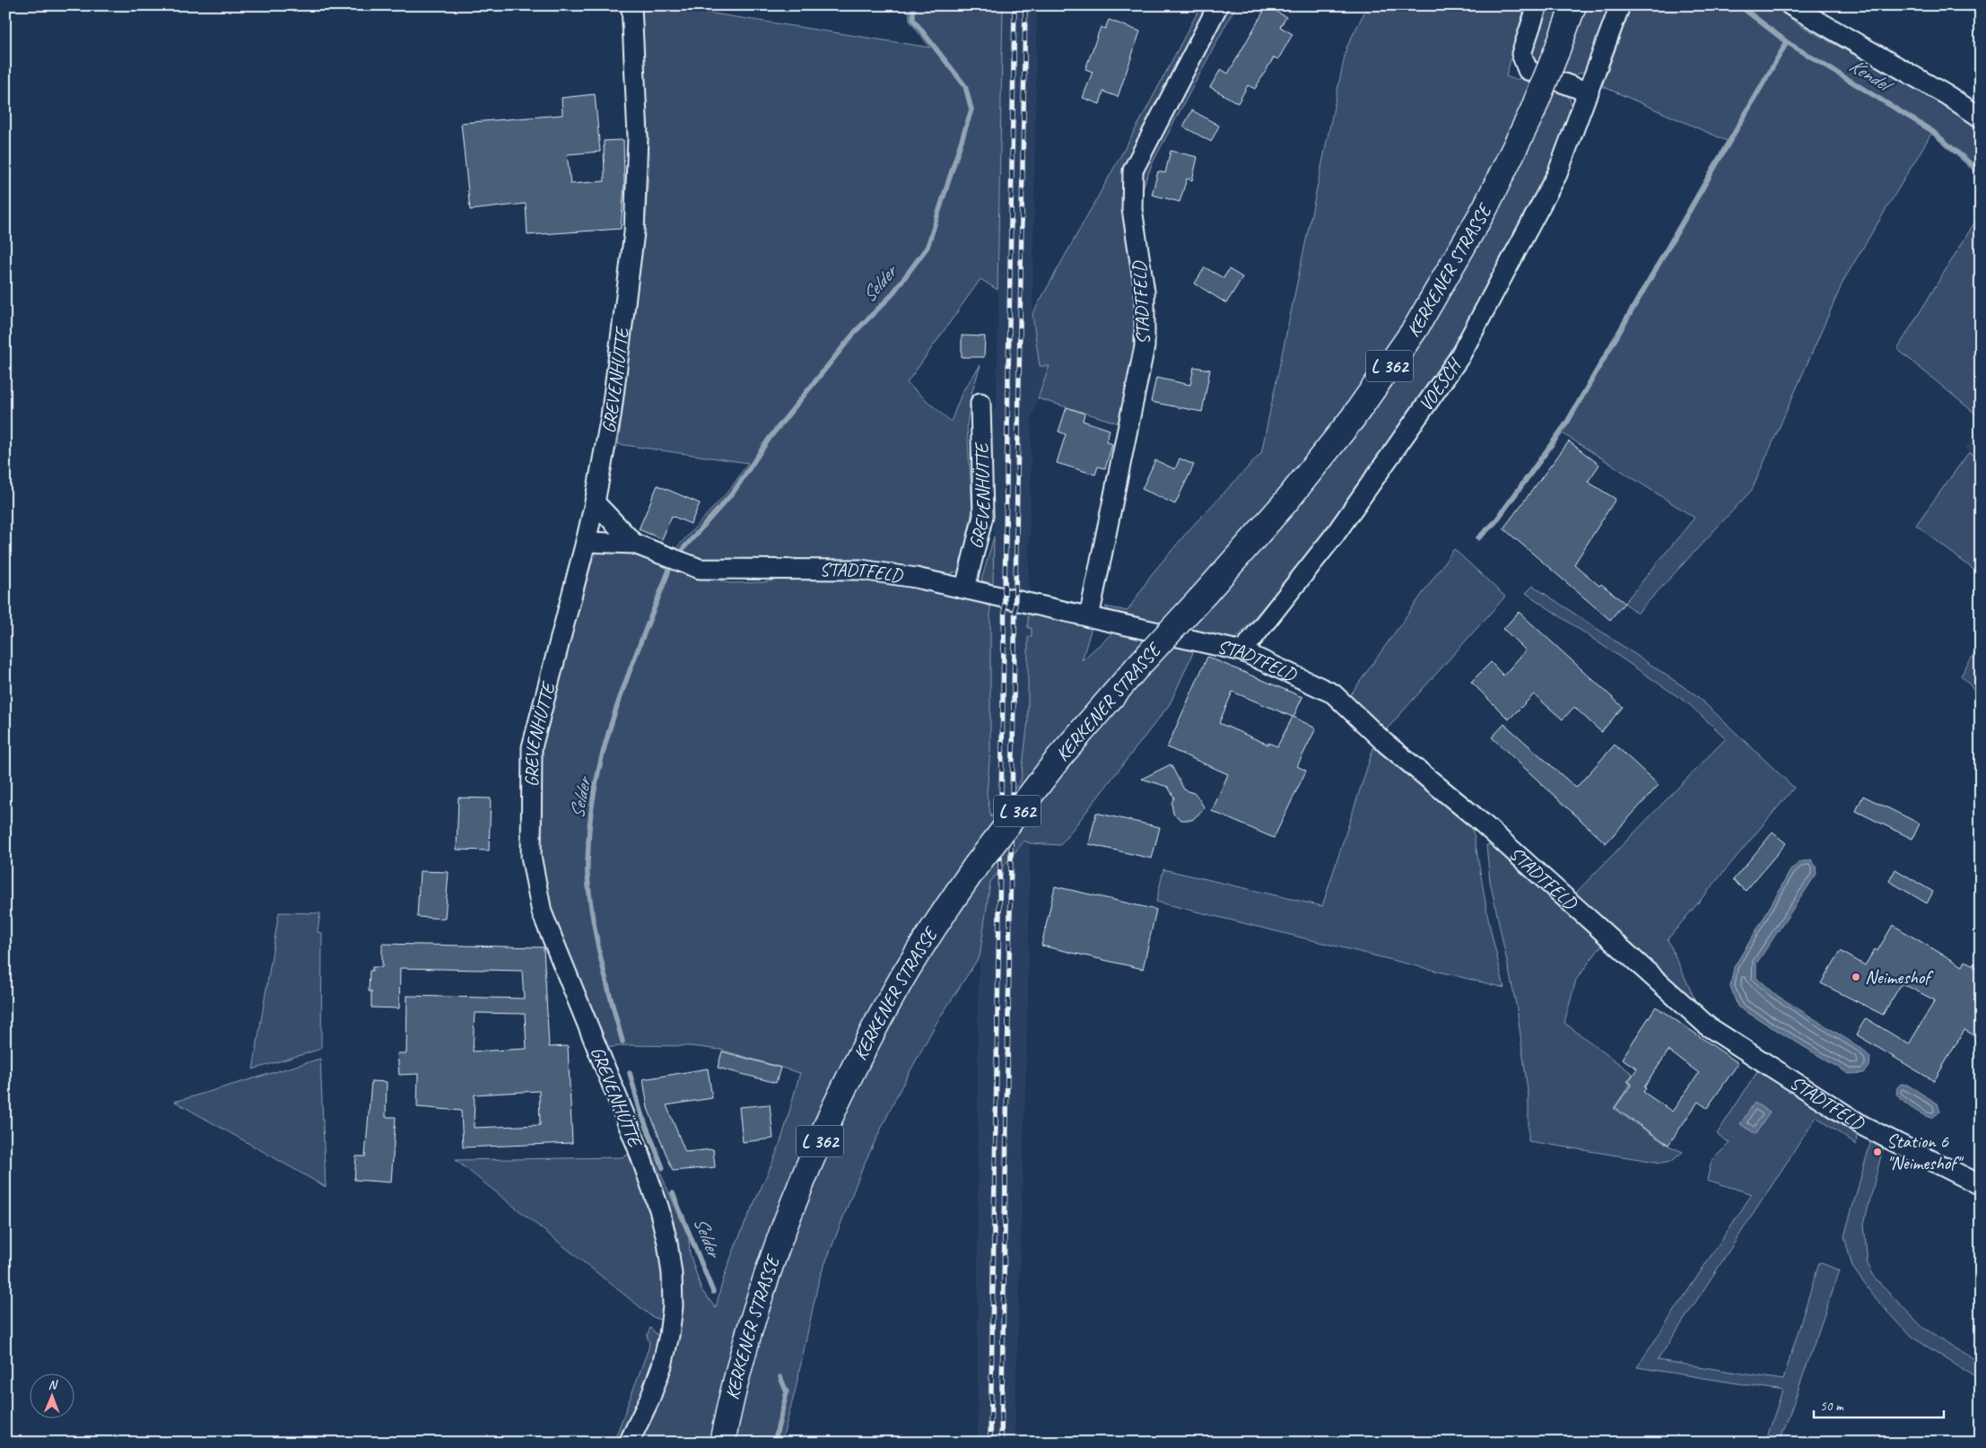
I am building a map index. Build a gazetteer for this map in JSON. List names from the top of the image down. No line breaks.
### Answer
{"streets":{"main road":["KERKENER STRASSE","L 362"],"street":["STADTFELD","GREVENHÜTTE","VOESCH"]},"crossings":[["STADTFELD","GREVENHÜTTE"],["STADTFELD","VOESCH"]],"water":["Kendel","Selder"],"places":["Neimeshof","Station 6 \"Neimeshof\""],"scale_bar":"50 m","north":"top"}
